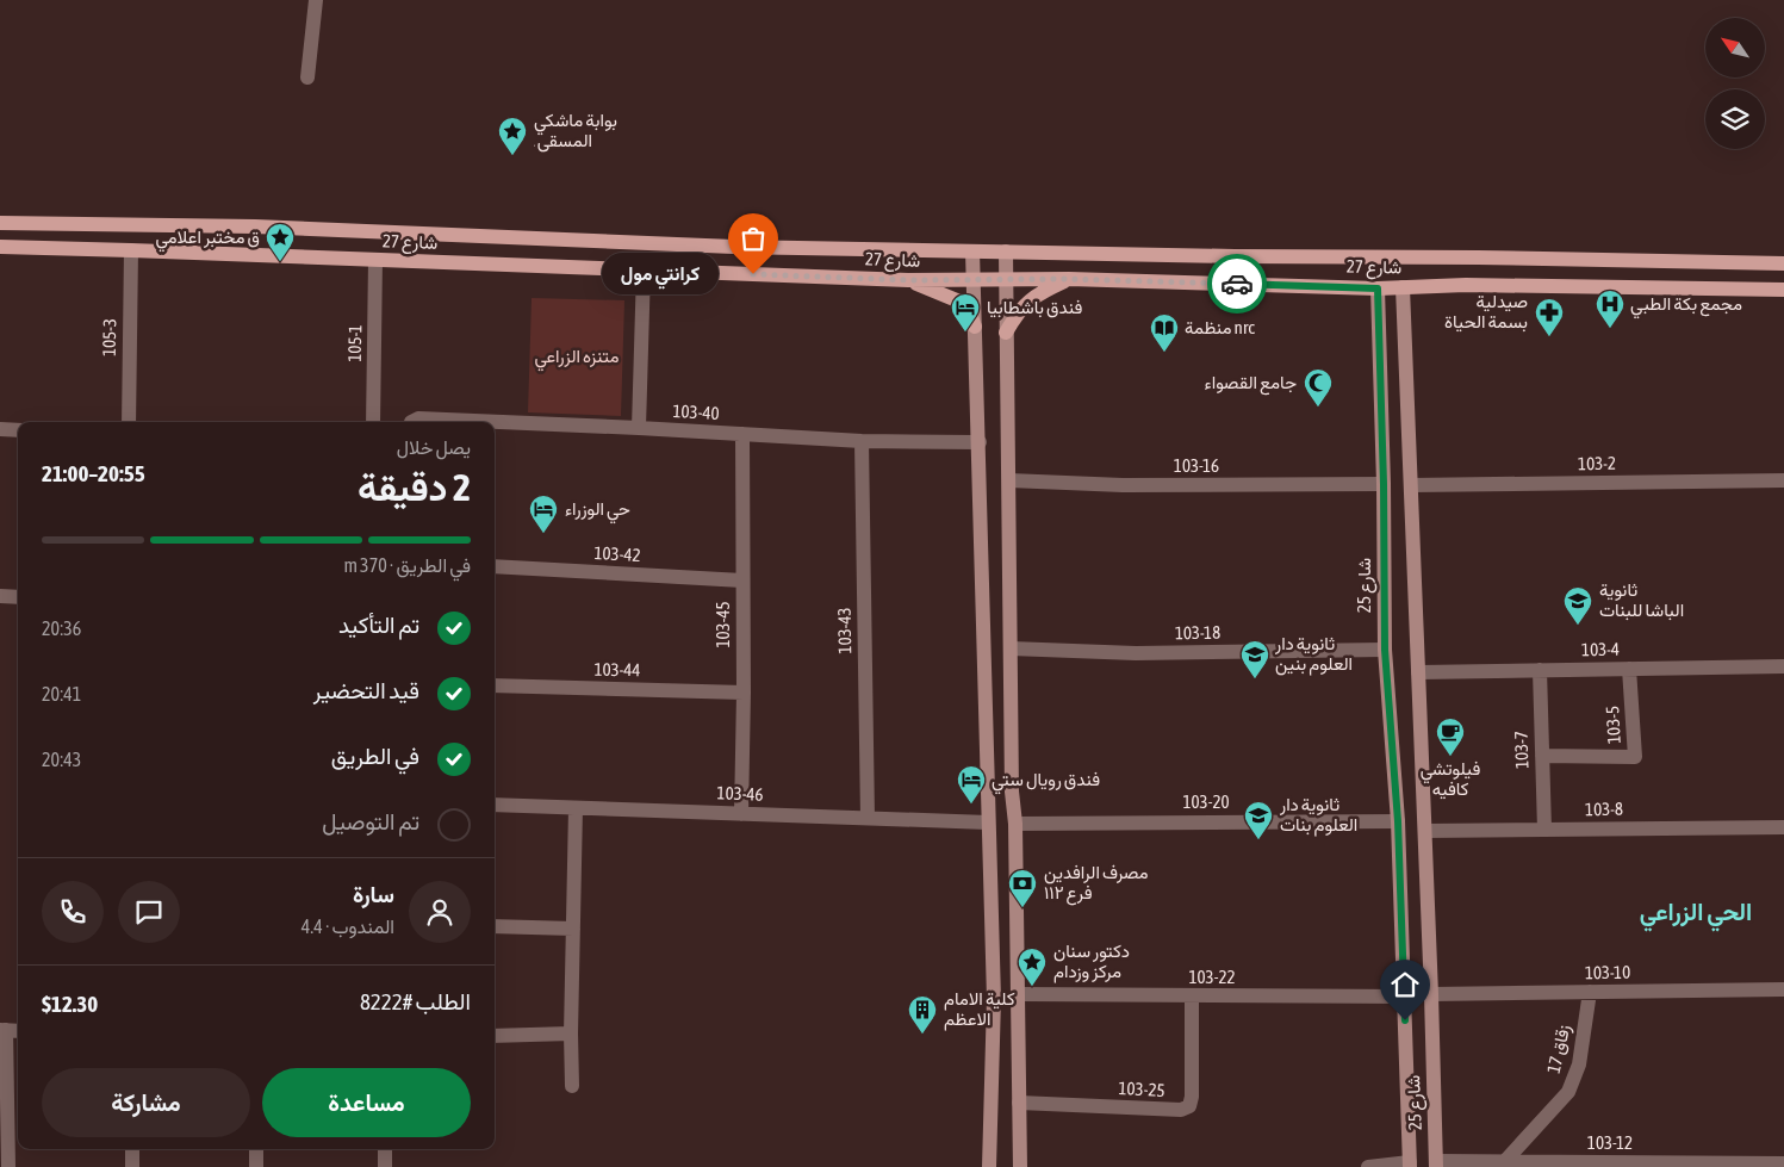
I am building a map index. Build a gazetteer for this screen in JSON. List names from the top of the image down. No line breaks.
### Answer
{"streets":{"main road":["شارع 27","شارع 25"],"street":["105-3","105-1","103-40","103-2","103-16","103-42","103-45","103-43","103-18","103-4","103-44","103-5","103-7","103-46","103-20","103-8","103-10","103-22","زقاق 17","103-25","103-12"]},"crossings":[["شارع 27","105-3"],["شارع 27","105-1"],["شارع 27","شارع 25"],["103-40","103-45"],["103-40","103-43"],["103-2","شارع 25"],["103-16","شارع 25"],["103-42","103-45"],["شارع 25","103-18"],["شارع 25","103-4"],["شارع 25","103-20"],["شارع 25","103-8"],["شارع 25","103-10"],["شارع 25","103-22"],["شارع 25","103-12"],["103-45","103-44"],["103-45","103-46"],["103-43","103-46"],["103-4","103-5"],["103-4","103-7"],["103-5","103-7"],["103-7","103-8"],["103-10","زقاق 17"],["103-22","103-25"],["زقاق 17","103-12"]],"districts":["الحي الزراعي"],"parks":["متنزه الزراعي"],"places":{"place":["بوابة ماشكي .المسقى","ق مختبر اعلامي","دكتور سنان مركز وزدام"],"other":["كرانتي مول"],"hospital":["مجمع بكة الطبي"],"hotel":["فندق باشطابيا","حي الوزراء","فندق رويال ستي"],"pharmacy":["صيدلية بسمة الحياة"],"library":["منظمة nrc"],"mosque":["جامع القصواء"],"school or university":["ثانوية الباشا للبنات","ثانوية دار العلوم بنين","ثانوية دار العلوم بنات"],"cafe":["فيلوتشي كافيه"],"bank":["مصرف الرافدين فرع ١١٢"],"building":["كلية الامام الاعظم"]},"north":"top left","page":{"bubble":"كرانتي مول","heading":["2 دقيقة","يصل خلال","20:55–21:00"],"panel":["سارة","المندوب · 4.4","الطلب #8222","$12.30"],"bar":"في الطريق · 370 m","list":[["تم التأكيد","20:36"],["قيد التحضير","20:41"],["في الطريق","20:43"],"تم التوصيل"],"buttons":["مساعدة","مشاركة"]}}
